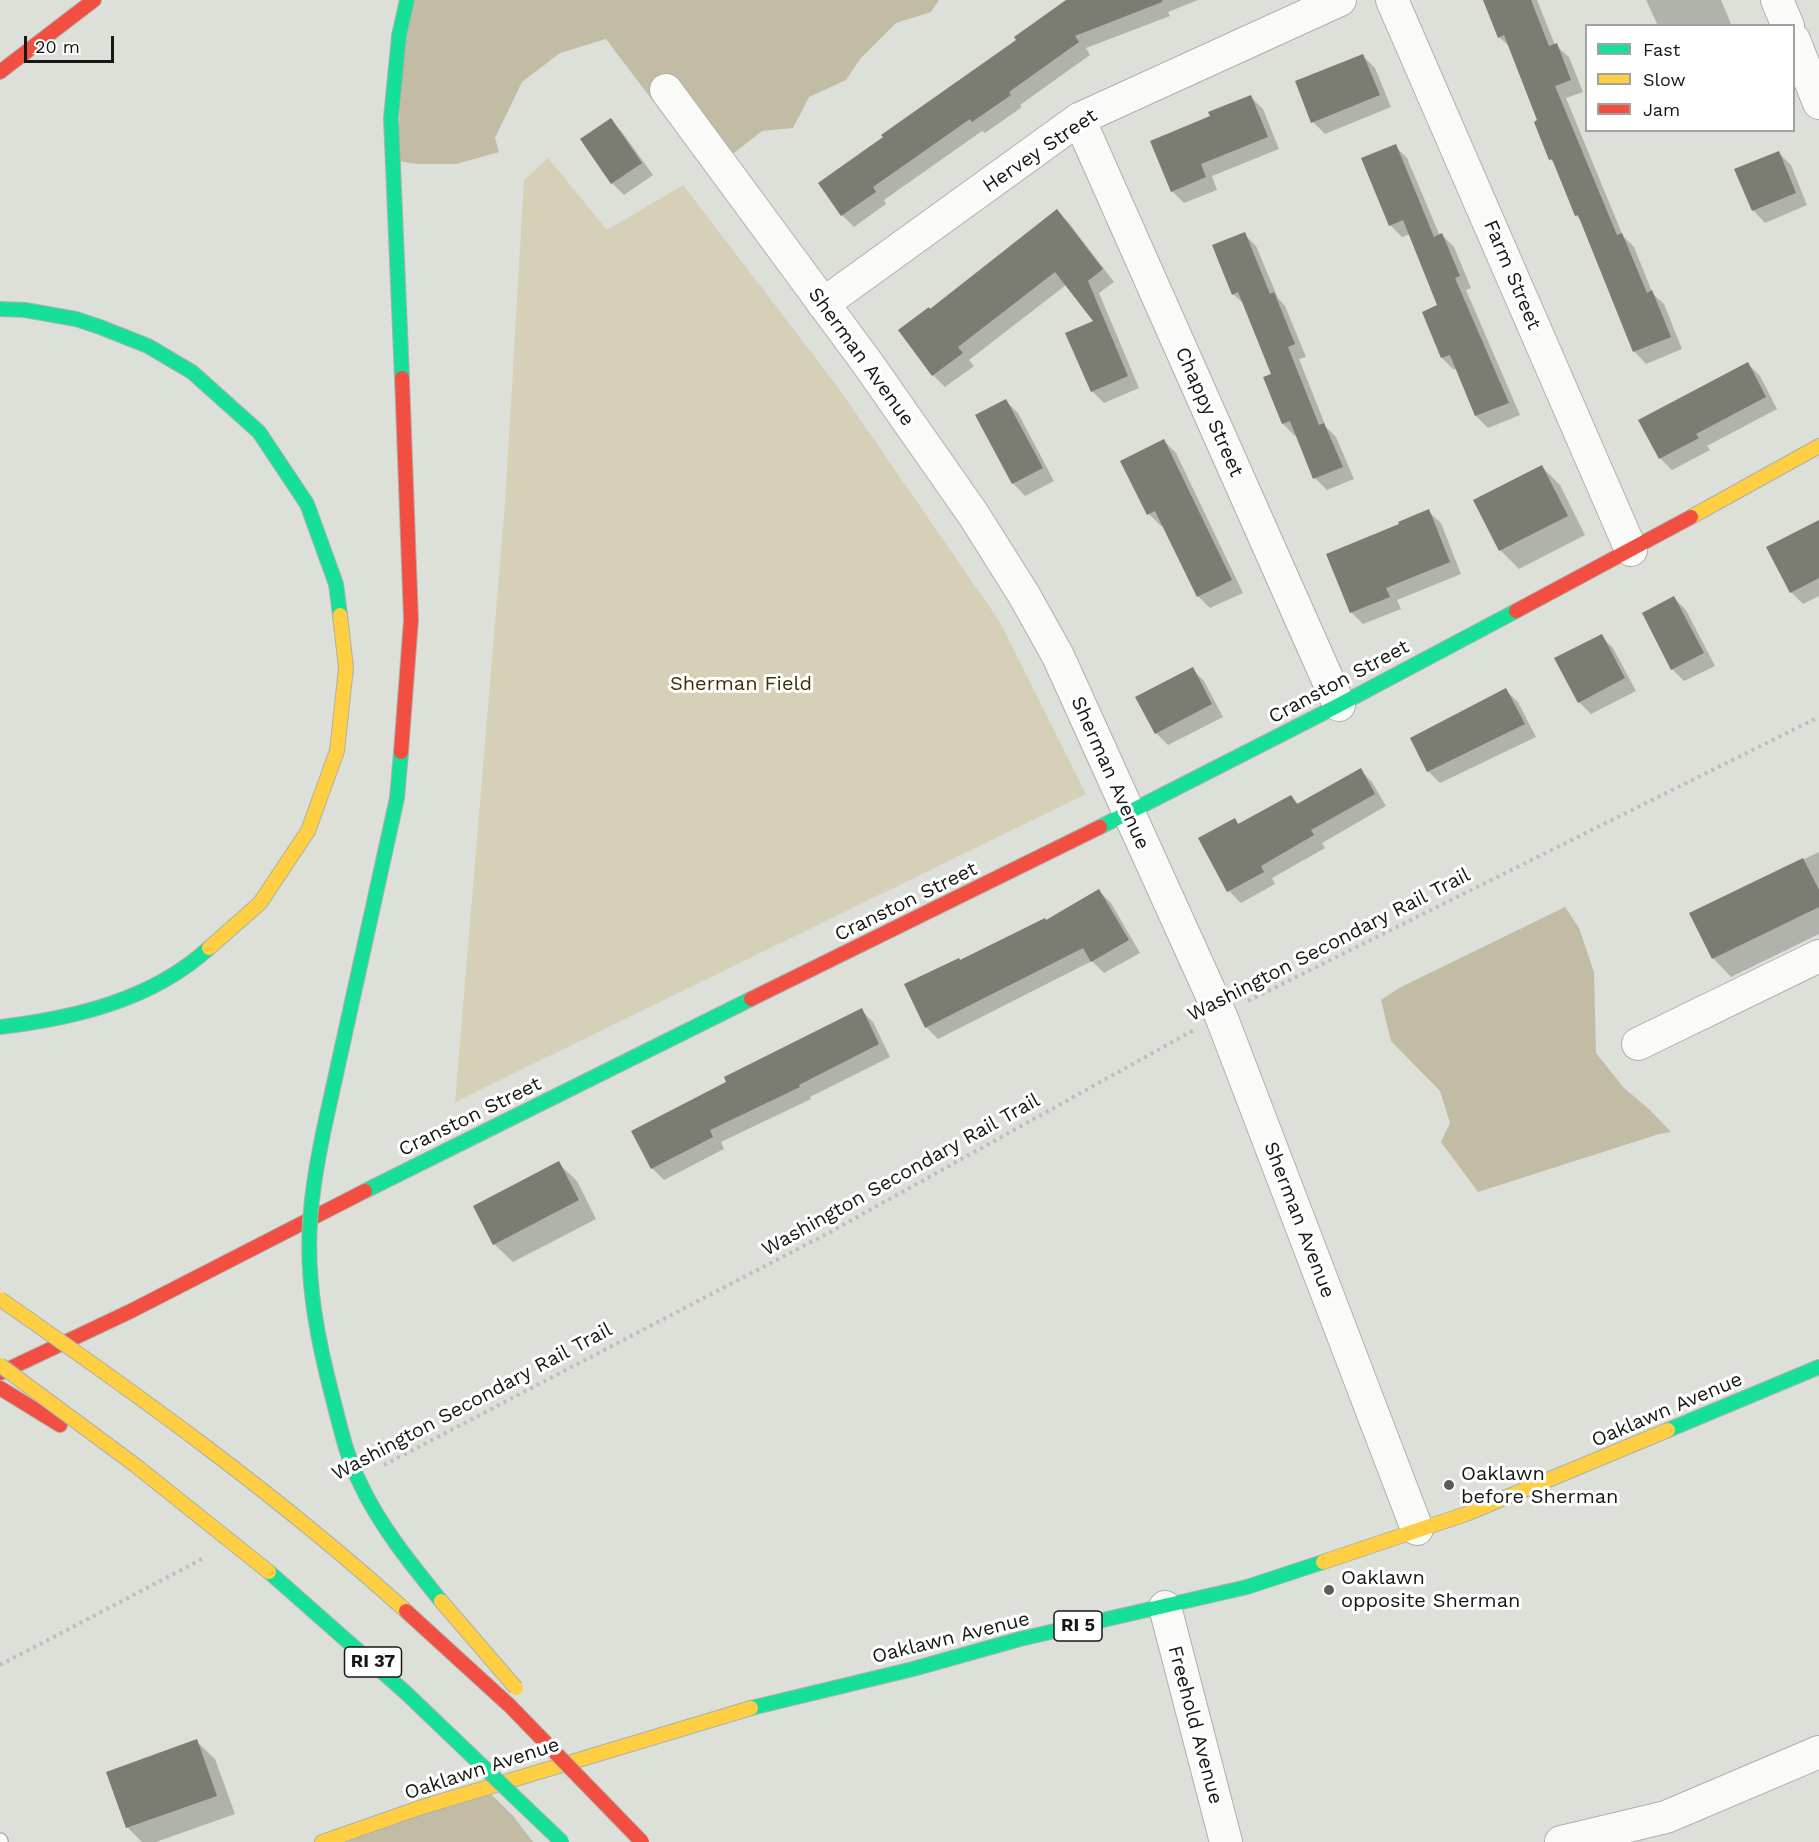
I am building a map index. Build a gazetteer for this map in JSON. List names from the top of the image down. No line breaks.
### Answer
{"streets":{"main road":["Cranston Street","Oaklawn Avenue","RI 5","RI 37"],"street":["Hervey Street","Farm Street","Sherman Avenue","Chappy Street","Freehold Avenue"],"path":["Washington Secondary Rail Trail"]},"crossings":[["Hervey Street","Sherman Avenue"],["Hervey Street","Chappy Street"],["Farm Street","Cranston Street"],["Sherman Avenue","Cranston Street"],["Sherman Avenue","Washington Secondary Rail Trail"],["Sherman Avenue","Oaklawn Avenue"],["Chappy Street","Cranston Street"],["Oaklawn Avenue","Freehold Avenue"]],"parks":["Sherman Field"],"places":["Oaklawn before Sherman","Oaklawn opposite Sherman"],"legend":["Fast","Slow","Jam"],"scale_bar":"20 m"}
